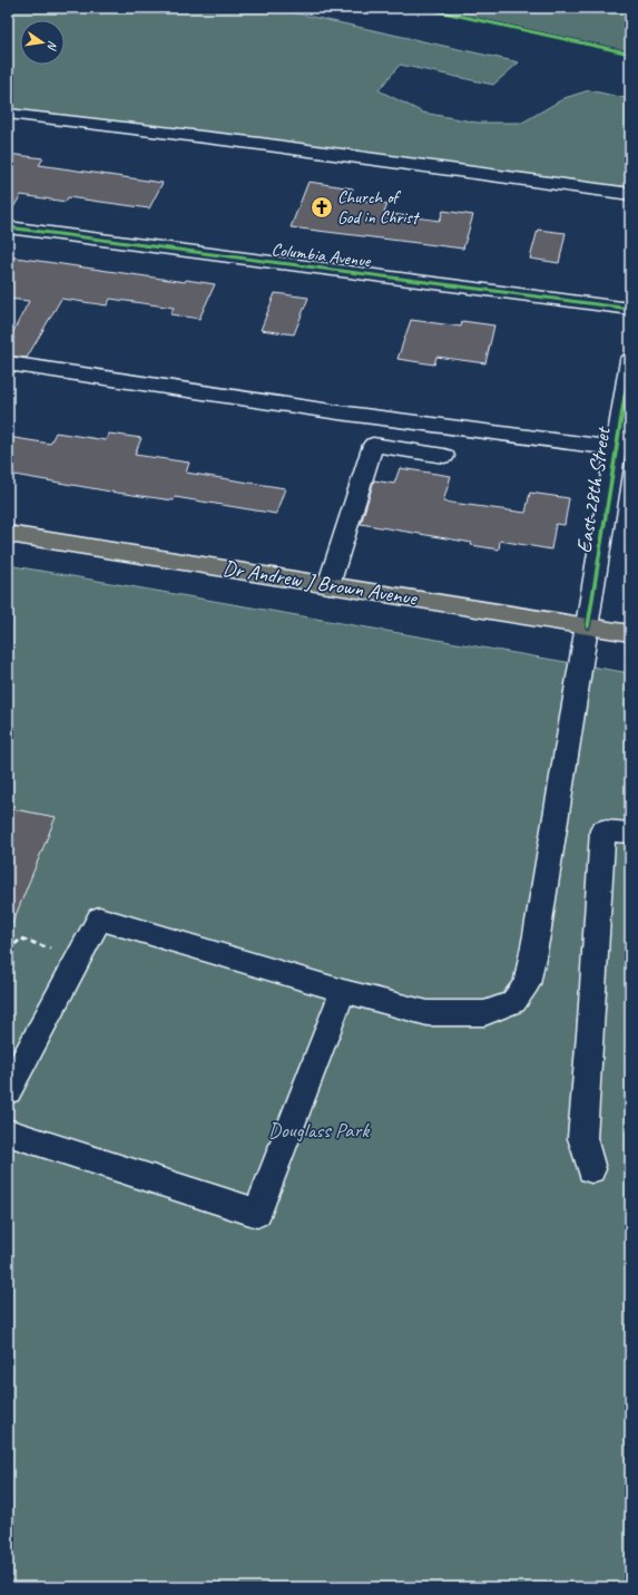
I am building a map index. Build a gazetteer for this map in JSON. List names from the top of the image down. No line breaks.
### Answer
{"streets":{"main road":["Dr Andrew J Brown Avenue"],"street":["Columbia Avenue","East 28th Street"]},"crossings":[["East 28th Street","Dr Andrew J Brown Avenue"]],"parks":["Douglass Park"],"places":{"church":["Church of God in Christ"]},"north":"right"}
